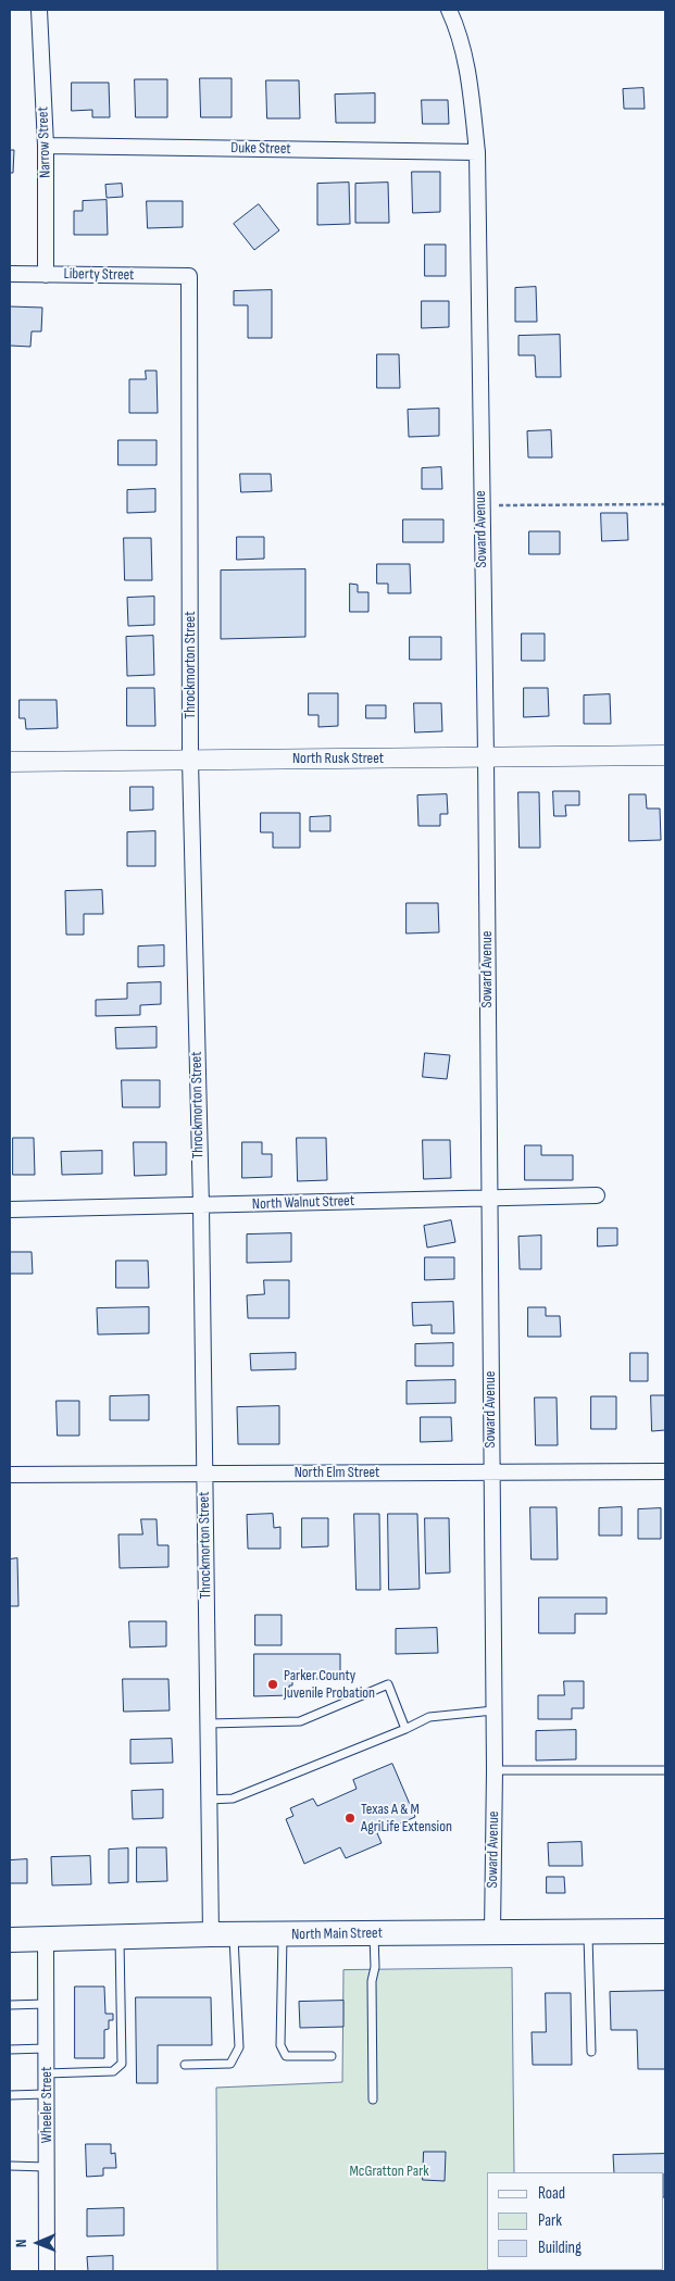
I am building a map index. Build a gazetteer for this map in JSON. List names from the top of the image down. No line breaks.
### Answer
{"streets":{"main road":["North Main Street"],"street":["Narrow Street","Duke Street","Liberty Street","Soward Avenue","Throckmorton Street","North Rusk Street","North Walnut Street","North Elm Street","Wheeler Street"]},"crossings":[["Narrow Street","Duke Street"],["Narrow Street","Liberty Street"],["Duke Street","Soward Avenue"],["Liberty Street","Throckmorton Street"],["Soward Avenue","North Rusk Street"],["Soward Avenue","North Walnut Street"],["Soward Avenue","North Elm Street"],["Soward Avenue","North Main Street"],["Throckmorton Street","North Rusk Street"],["Throckmorton Street","North Walnut Street"],["Throckmorton Street","North Elm Street"],["Throckmorton Street","North Main Street"],["North Main Street","Wheeler Street"]],"parks":["McGratton Park"],"places":["Parker County Juvenile Probation","Texas A & M AgriLife Extension"],"legend":["Road","Park","Building"],"north":"left"}
